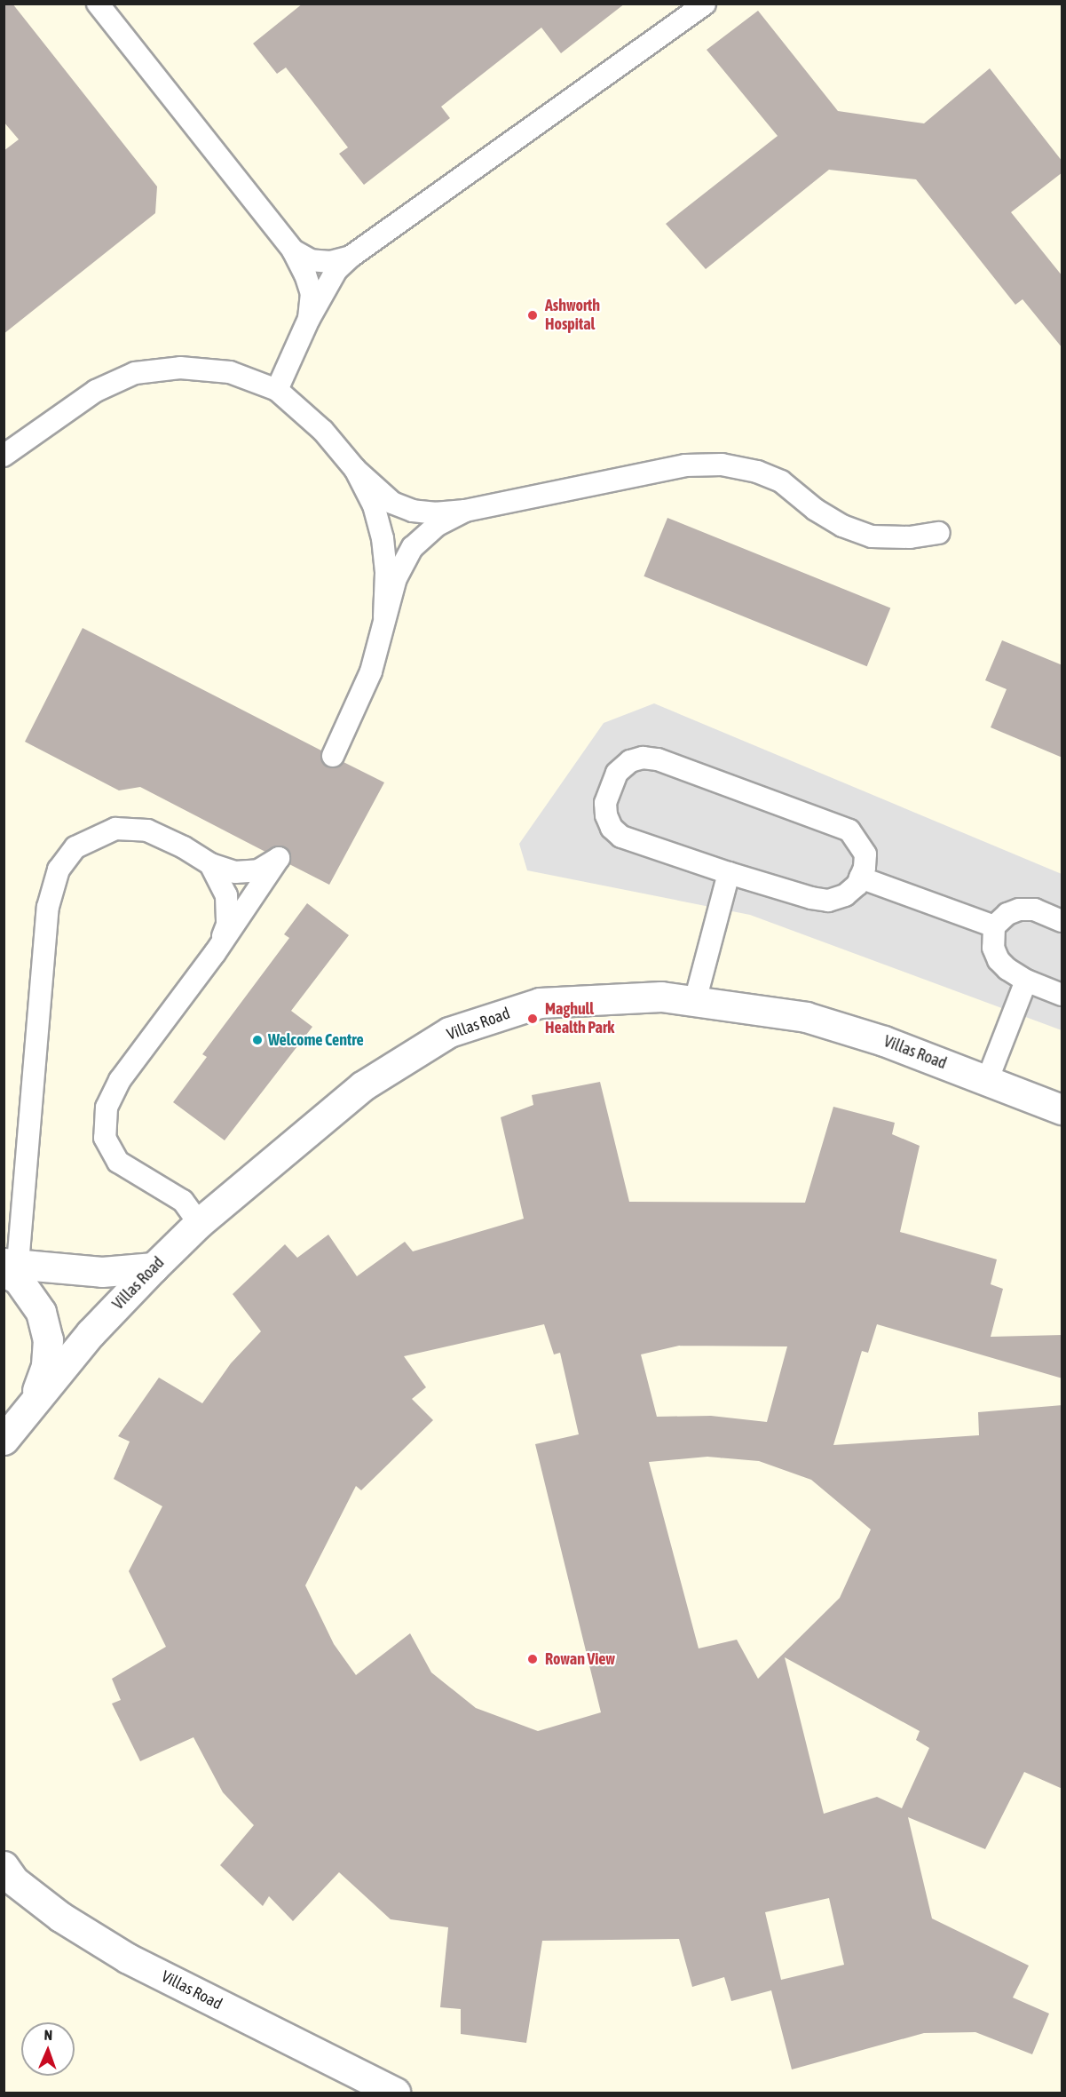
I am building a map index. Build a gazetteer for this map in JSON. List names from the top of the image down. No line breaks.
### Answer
{"streets":{"street":["Villas Road"]},"places":["Ashworth Hospital","Maghull Health Park","Welcome Centre","Rowan View"],"north":"top"}
